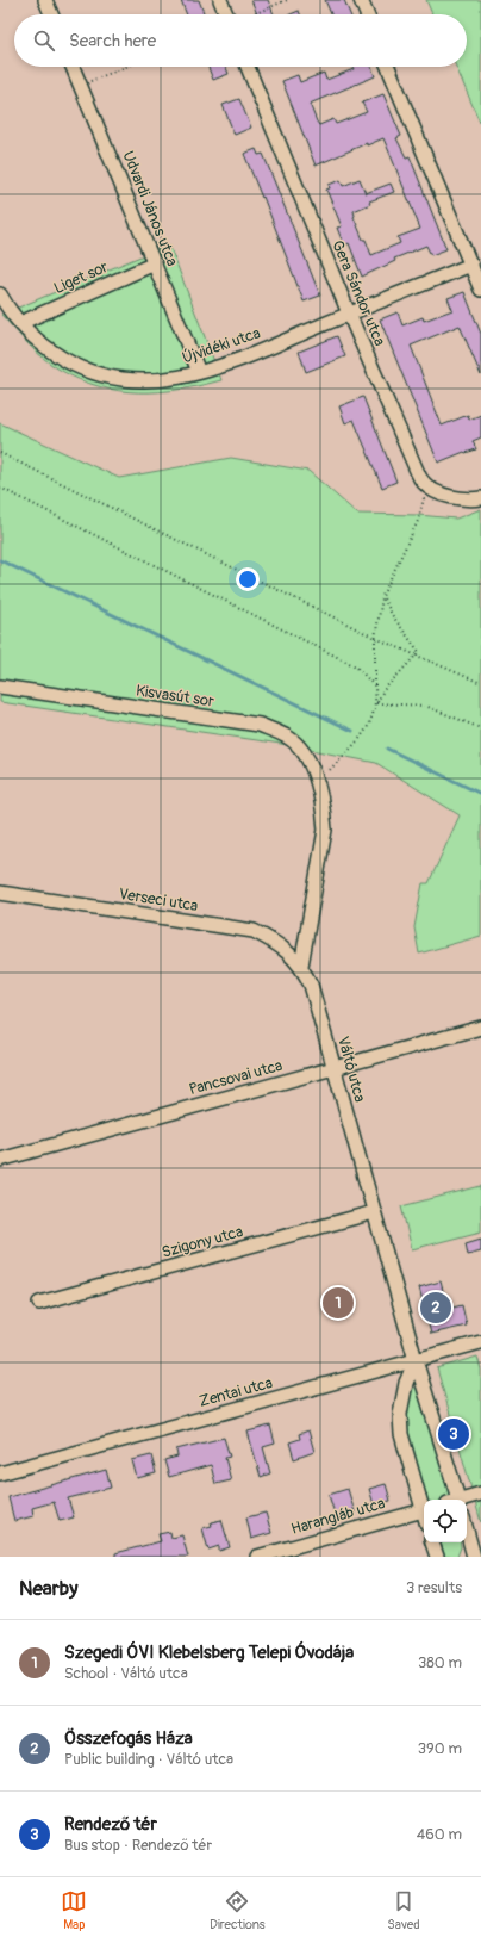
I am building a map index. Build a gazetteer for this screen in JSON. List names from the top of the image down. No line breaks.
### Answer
{"streets":{"street":["Udvardi János utca","Liget sor","Gera Sándor utca","Újvidéki utca","Kisvasút sor","Verseci utca","Váltó utca","Pancsovai utca","Szigony utca","Zentai utca","Harangláb utca"]},"crossings":[["Udvardi János utca","Liget sor"],["Udvardi János utca","Újvidéki utca"],["Liget sor","Újvidéki utca"],["Gera Sándor utca","Újvidéki utca"],["Verseci utca","Váltó utca"],["Váltó utca","Pancsovai utca"],["Váltó utca","Szigony utca"],["Váltó utca","Zentai utca"]],"page":{"search":"Search here","pins":["1","2","3"],"heading":["Nearby","3 results"],"list":[{"mark":"1","name":"Szegedi ÓVI Klebelsberg Telepi Óvodája","note":"School · Váltó utca","value":"380 m"},{"mark":"2","name":"Összefogás Háza","note":"Public building · Váltó utca","value":"390 m"},{"mark":"3","name":"Rendező tér","note":"Bus stop · Rendező tér","value":"460 m"}],"nav":["Map","Directions","Saved"]}}
